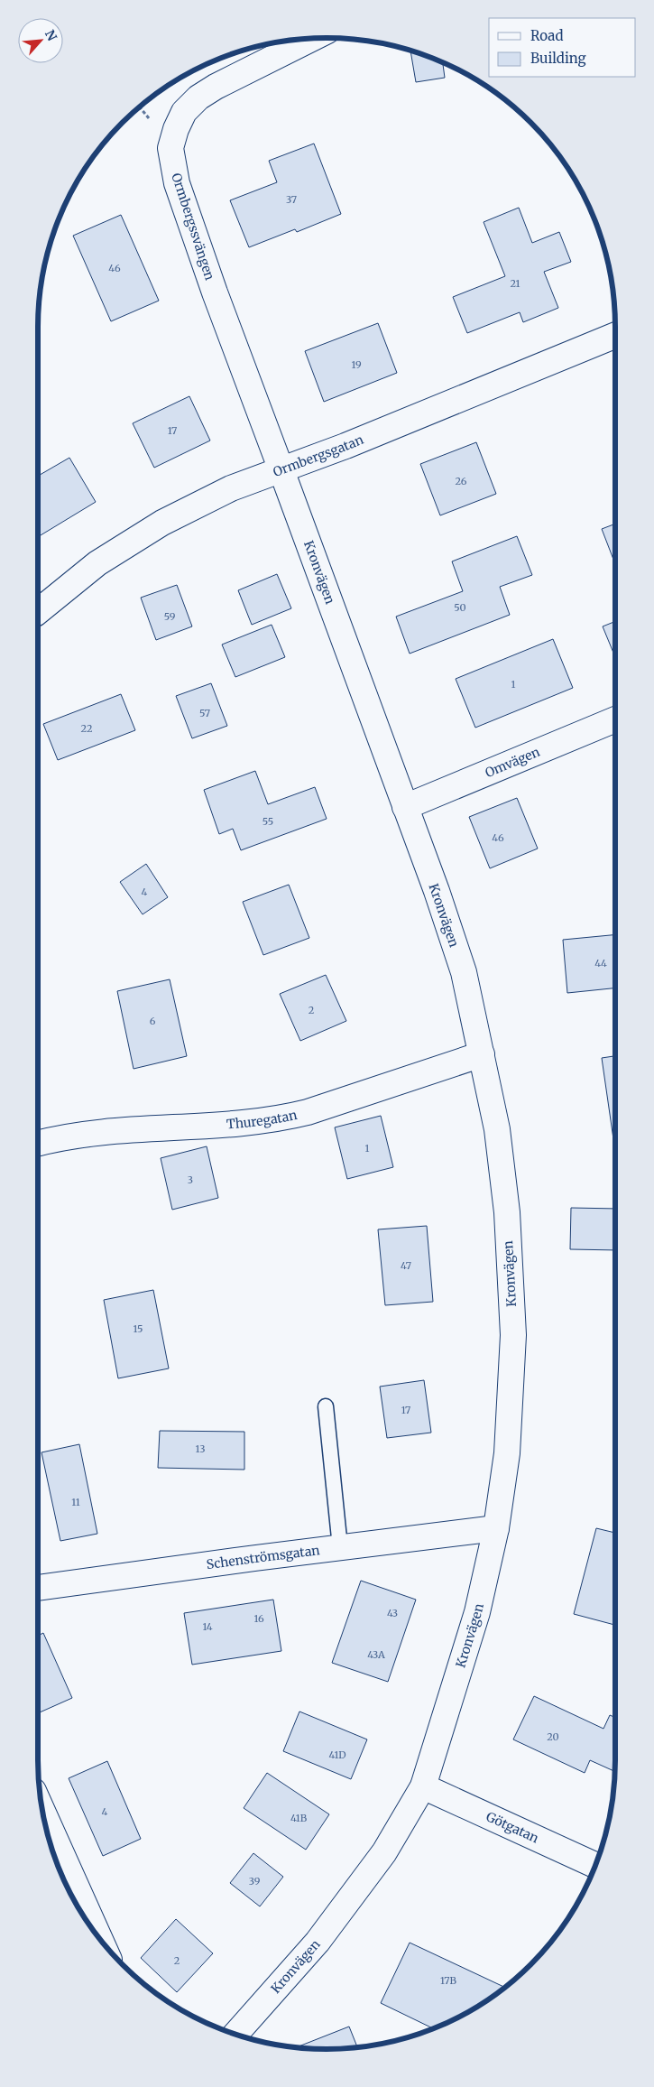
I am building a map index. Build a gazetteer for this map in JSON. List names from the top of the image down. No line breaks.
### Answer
{"streets":{"street":["Ormbergssvängen","Ormbergsgatan","Kronvägen","Omvägen","Thuregatan","Schenströmsgatan","Götgatan"]},"crossings":[["Ormbergssvängen","Ormbergsgatan"],["Ormbergssvängen","Kronvägen"],["Ormbergsgatan","Kronvägen"],["Kronvägen","Omvägen"],["Kronvägen","Thuregatan"],["Kronvägen","Schenströmsgatan"],["Kronvägen","Götgatan"]],"house_numbers":["37","46","21","19","17","26","50","59","1","57","22","55","46","4","44","2","6","1","3","47","15","17","13","11","43","16","14","43A","20","41D","4","41B","39","2","17B"],"legend":["Road","Building"],"north":"top right"}
